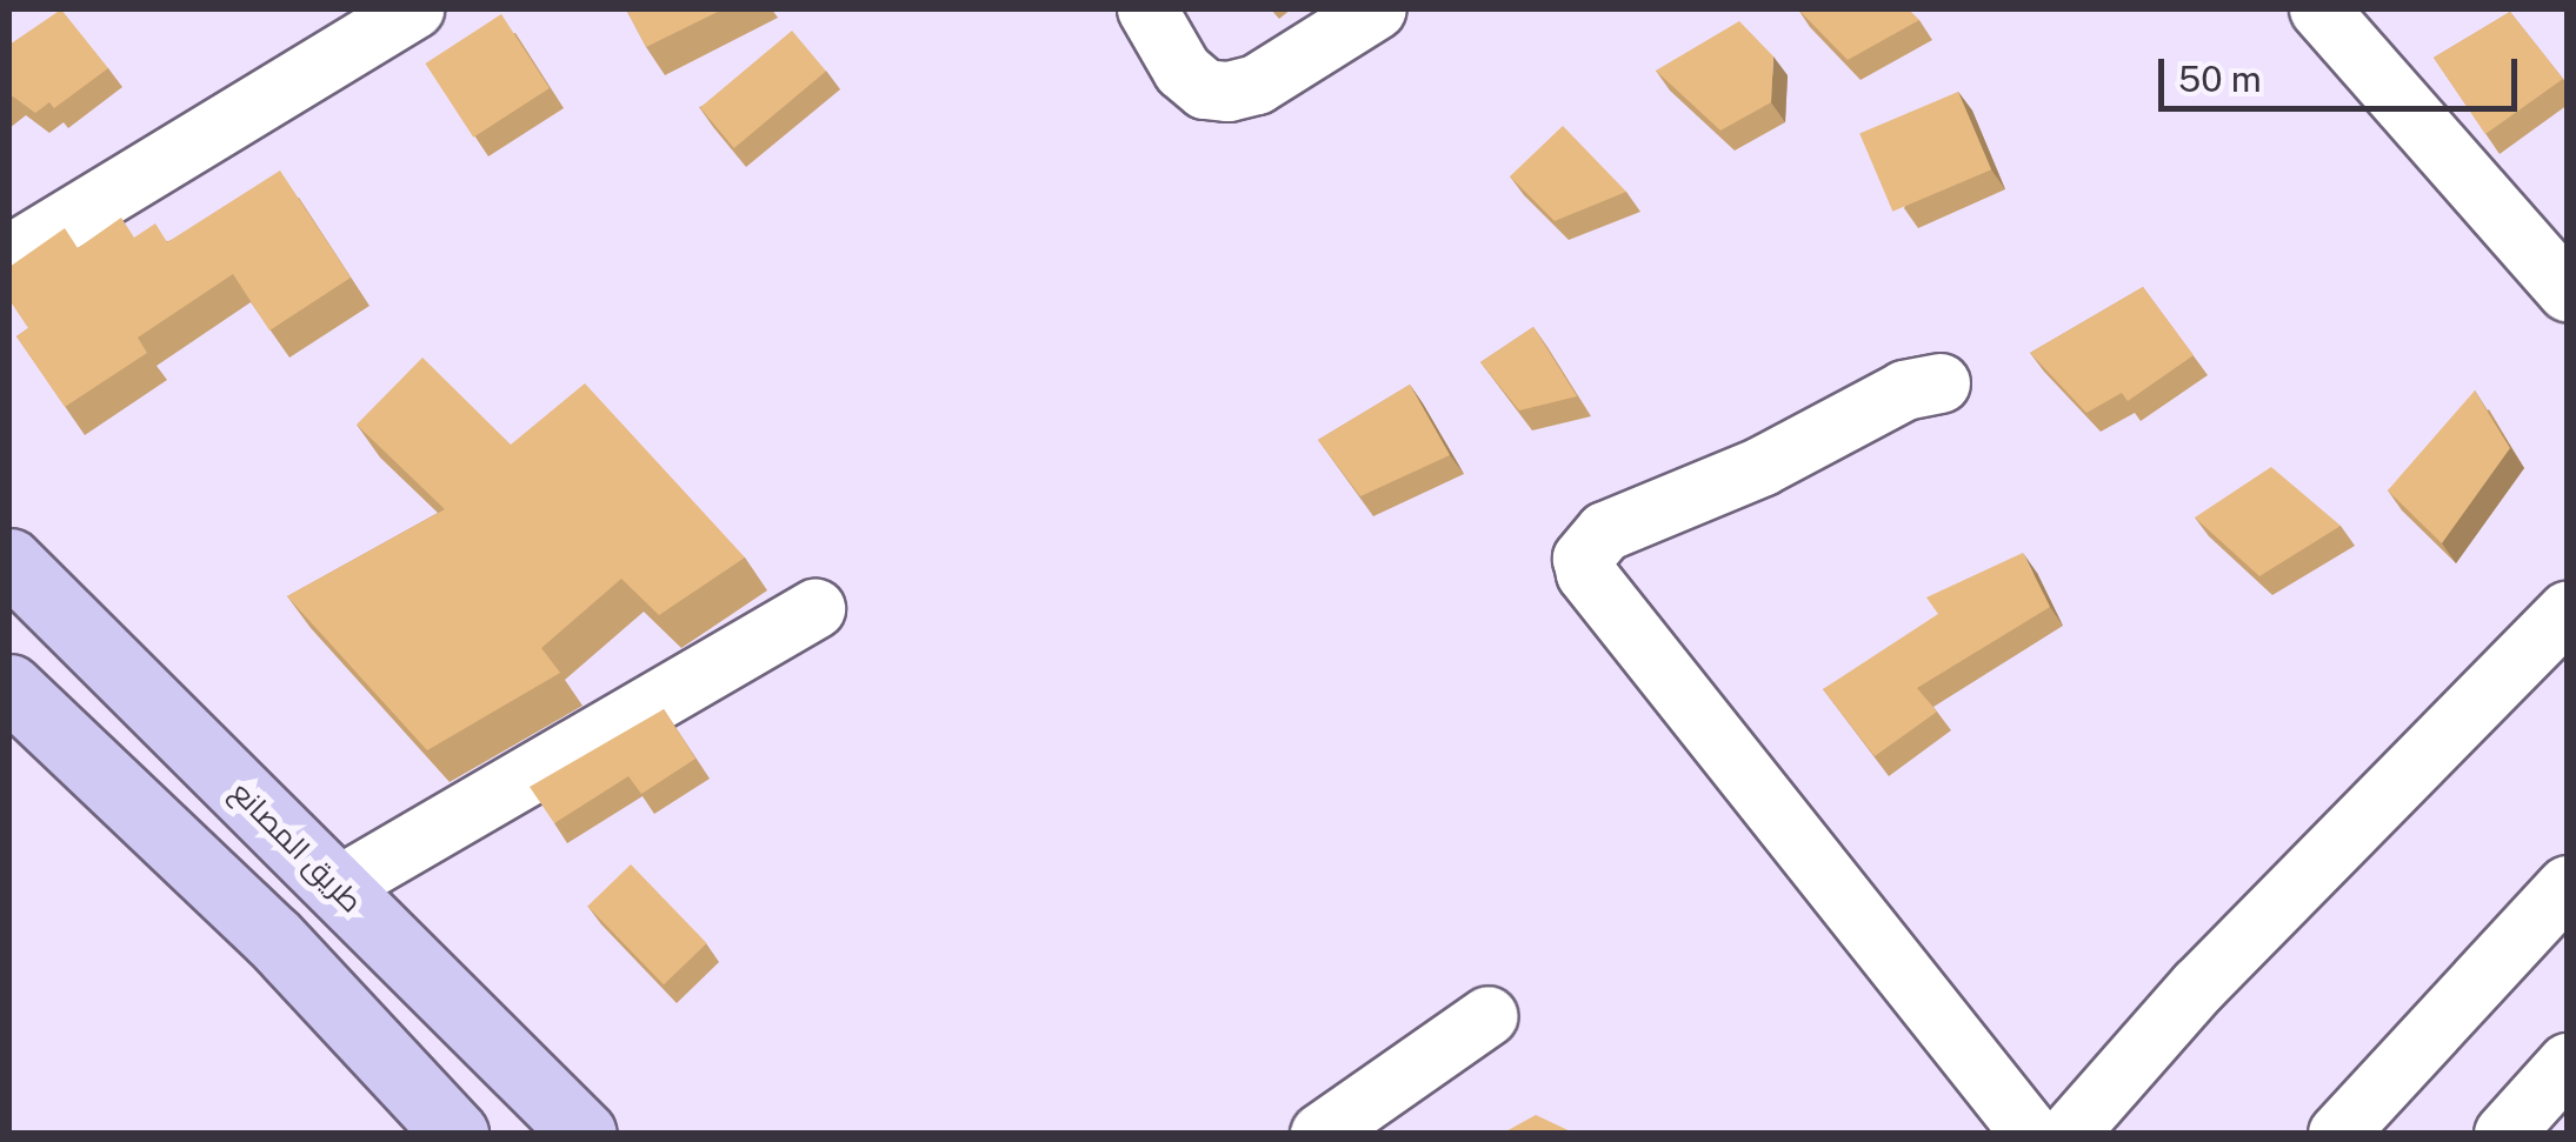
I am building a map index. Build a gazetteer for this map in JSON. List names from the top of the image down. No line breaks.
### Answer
{"streets":{"main road":["طريق المصانع"]},"scale_bar":"50 m"}
